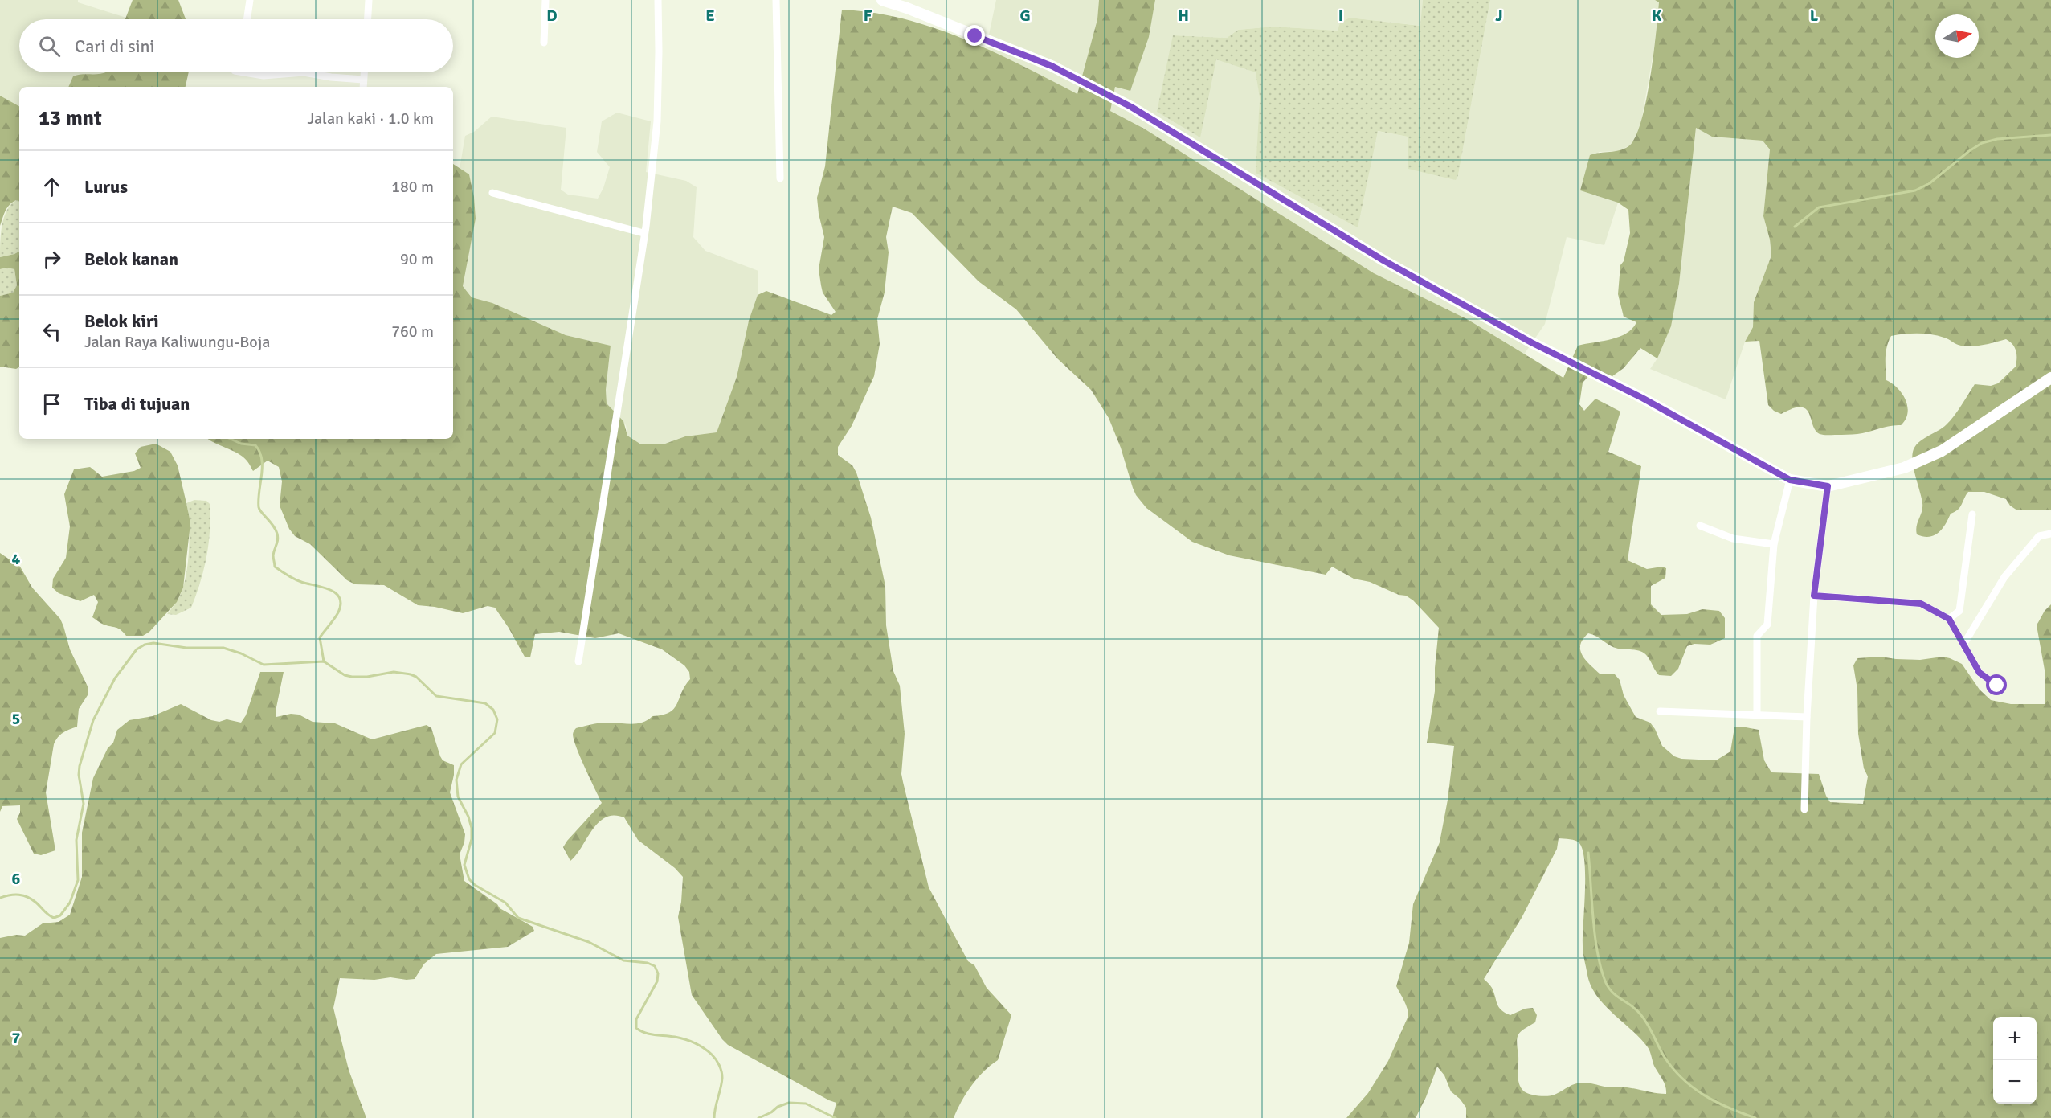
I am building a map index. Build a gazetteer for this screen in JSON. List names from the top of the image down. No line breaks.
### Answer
{"north":"right","page":{"search":"Cari di sini","heading":["13 mnt","Jalan kaki · 1.0 km"],"list":[["Lurus","180 m"],["Belok kanan","90 m"],["Belok kiri","Jalan Raya Kaliwungu-Boja","760 m"],"Tiba di tujuan"],"map_buttons":["+","−"]},"grid":{"columns":["D","E","F","G","H","I","J","K","L"],"rows":["4","5","6","7"]}}
